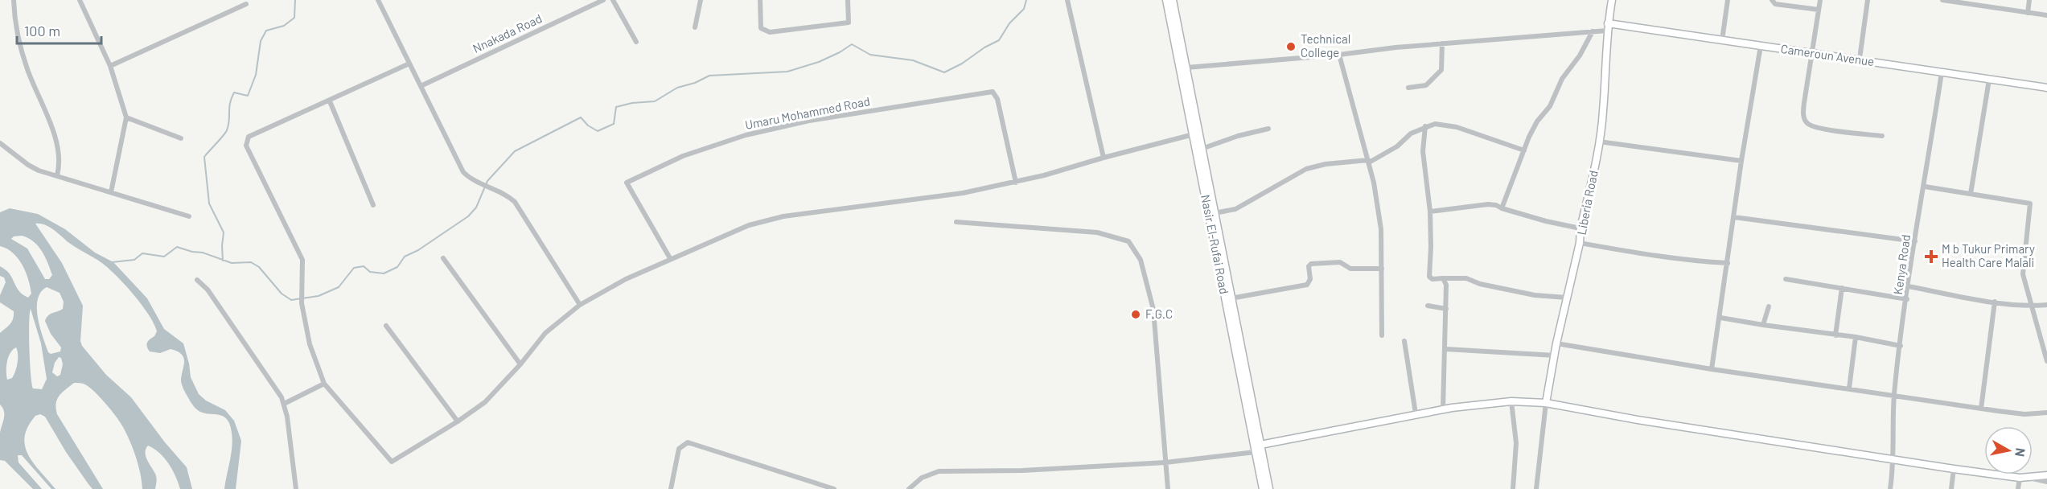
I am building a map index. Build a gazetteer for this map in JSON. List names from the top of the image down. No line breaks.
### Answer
{"streets":{"street":["Nnakada Road","Cameroun Avenue","Umaru Mohammed Road","Liberia Road","Nasir El-Rufai Road","Kenya Road"]},"crossings":[["Cameroun Avenue","Liberia Road"],["Cameroun Avenue","Kenya Road"]],"places":{"other":["Technical College","F.G.C"],"health":["M b Tukur Primary Health Care Malali"]},"scale_bar":"100 m","north":"right"}
